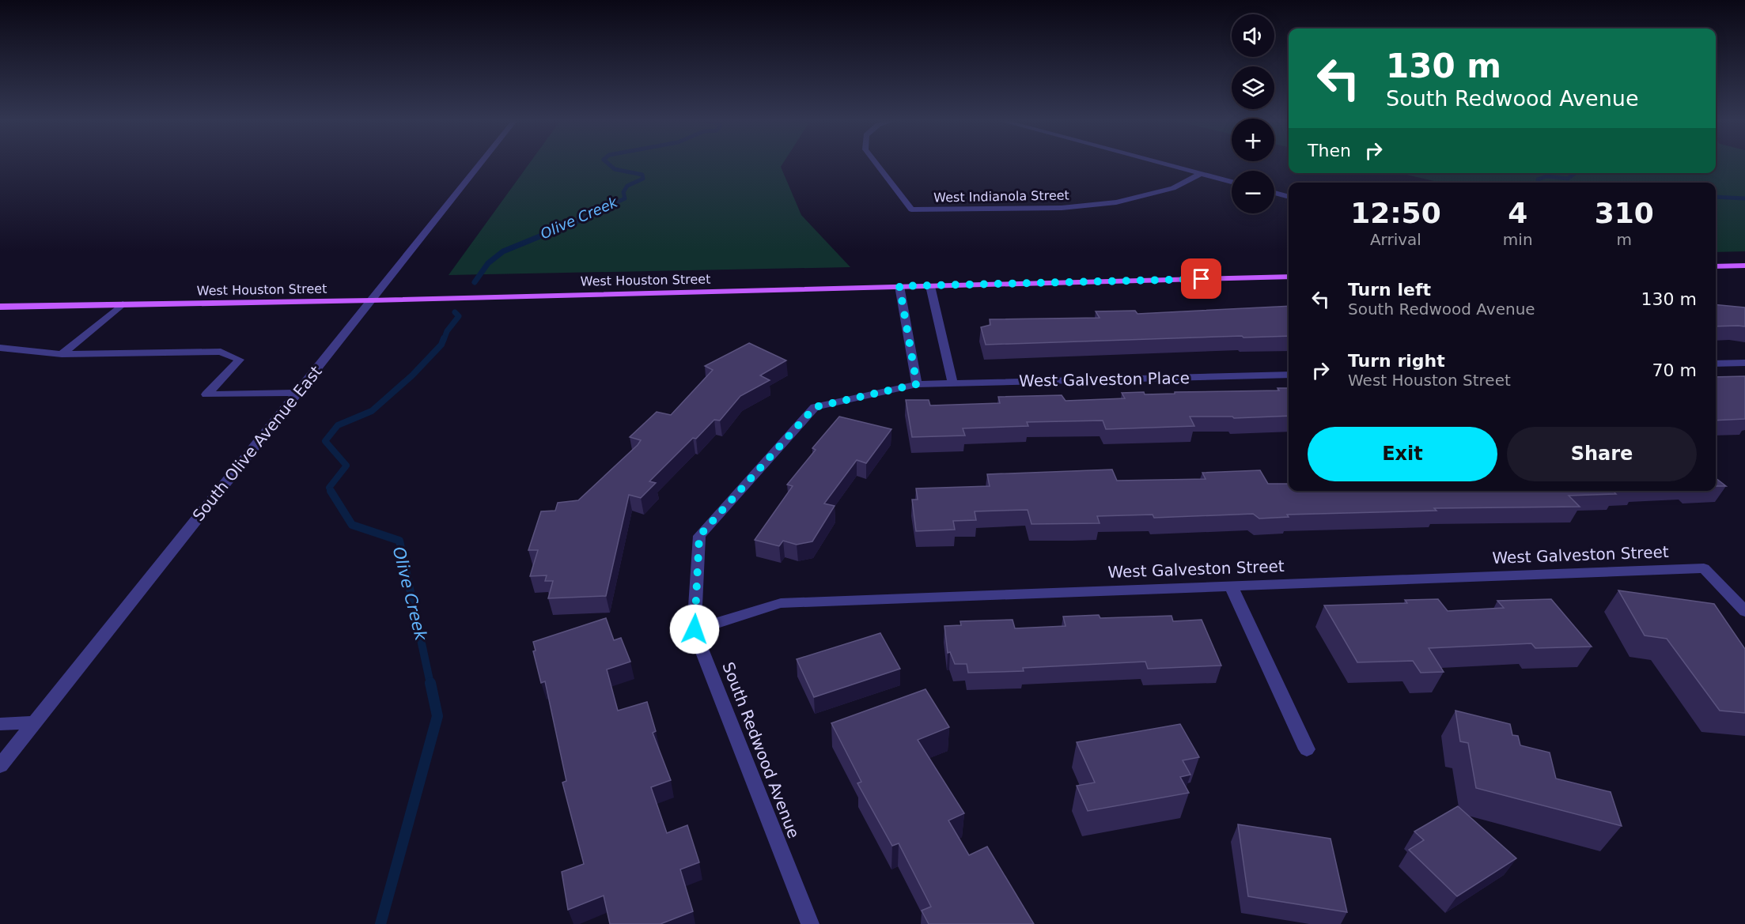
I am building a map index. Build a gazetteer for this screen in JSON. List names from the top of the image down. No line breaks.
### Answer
{"streets":{"main road":["West Houston Street"],"street":["West Indianola Street","West Galveston Place","South Olive Avenue East","West Galveston Street","South Redwood Avenue"]},"crossings":[["West Houston Street","South Olive Avenue East"],["West Galveston Place","South Redwood Avenue"],["West Galveston Street","South Redwood Avenue"]],"water":["Olive Creek"],"page":{"map_buttons":["+","−"],"turn":["130 m","South Redwood Avenue"],"then":"Then","eta":["12:50","Arrival","4","min","310","m"],"list":[{"name":"Turn left","note":"South Redwood Avenue","value":"130 m"},{"name":"Turn right","note":"West Houston Street","value":"70 m"}],"buttons":["Exit","Share"]}}
